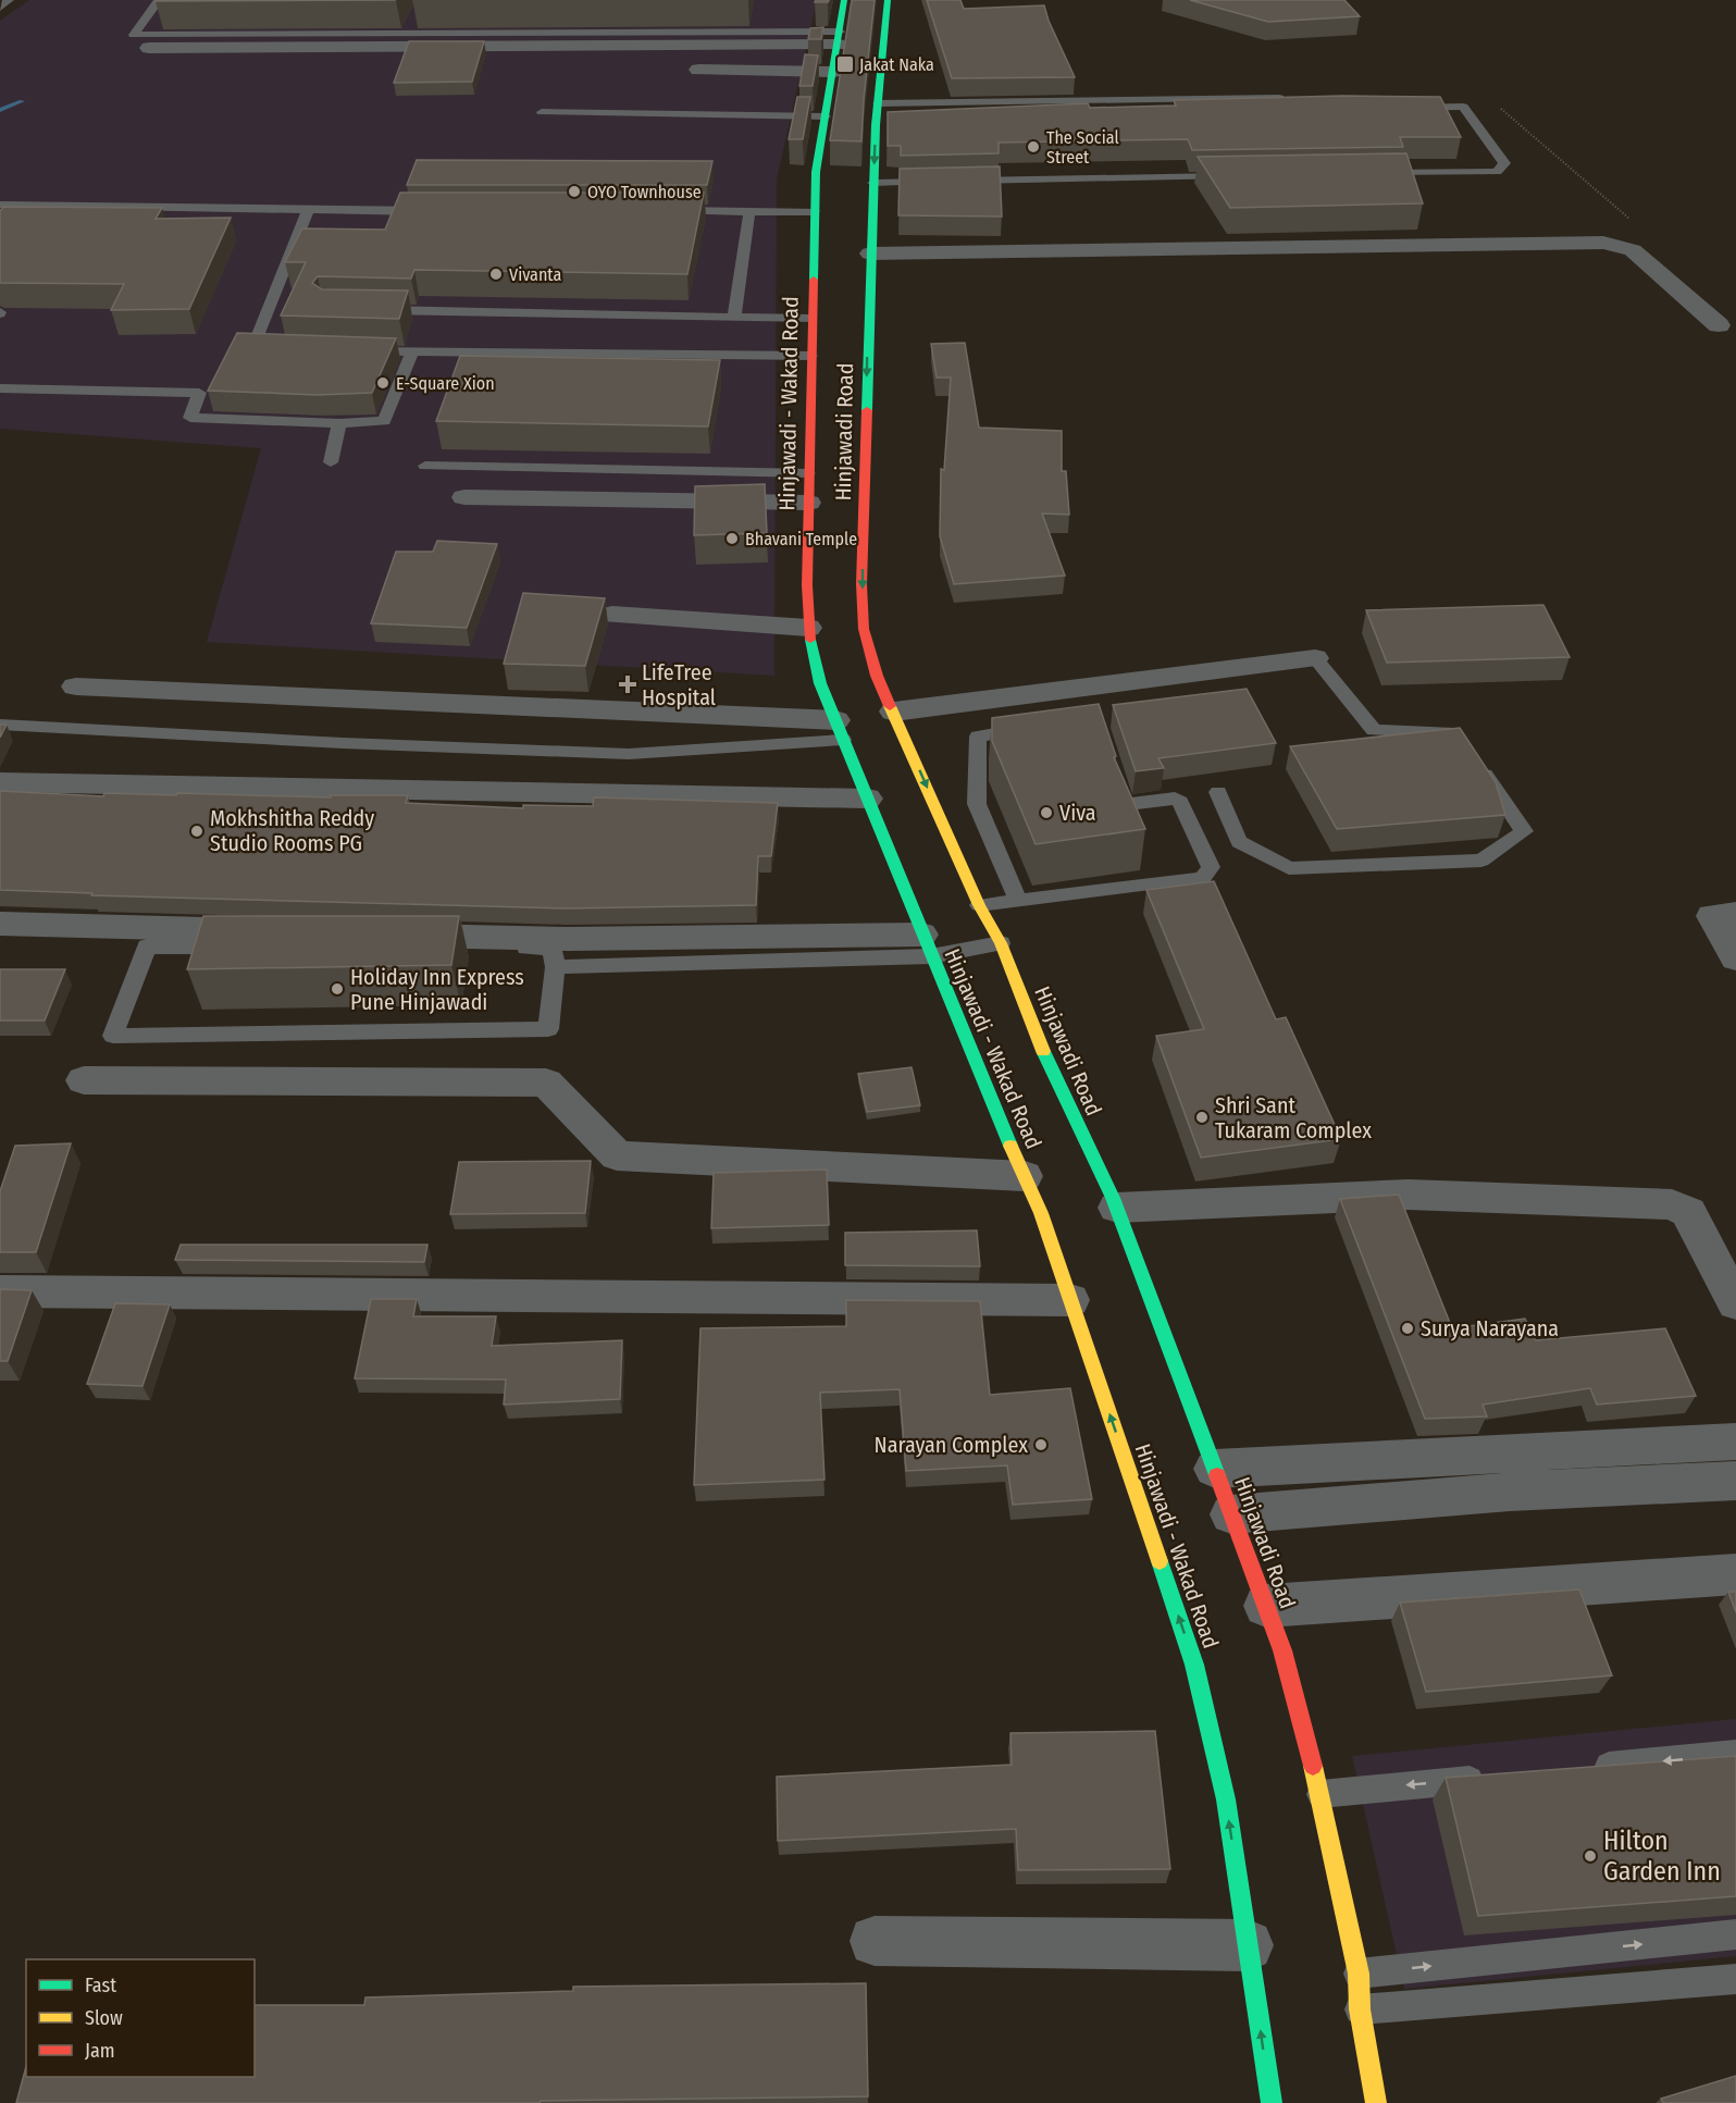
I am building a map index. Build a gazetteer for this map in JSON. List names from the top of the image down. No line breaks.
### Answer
{"streets":{"main road":["Hinjawadi - Wakad Road","Hinjawadi Road"]},"one_way":["Hinjawadi - Wakad Road"],"places":{"transit":["Jakat Naka"],"other":["The Social Street","OYO Townhouse","Vivanta","E-Square Xion","Bhavani Temple","Viva","Mokhshitha Reddy Studio Rooms PG","Holiday Inn Express Pune Hinjawadi","Shri Sant Tukaram Complex","Surya Narayana","Narayan Complex","Hilton Garden Inn"],"health":["LifeTree Hospital"]},"legend":["Fast","Slow","Jam"]}
